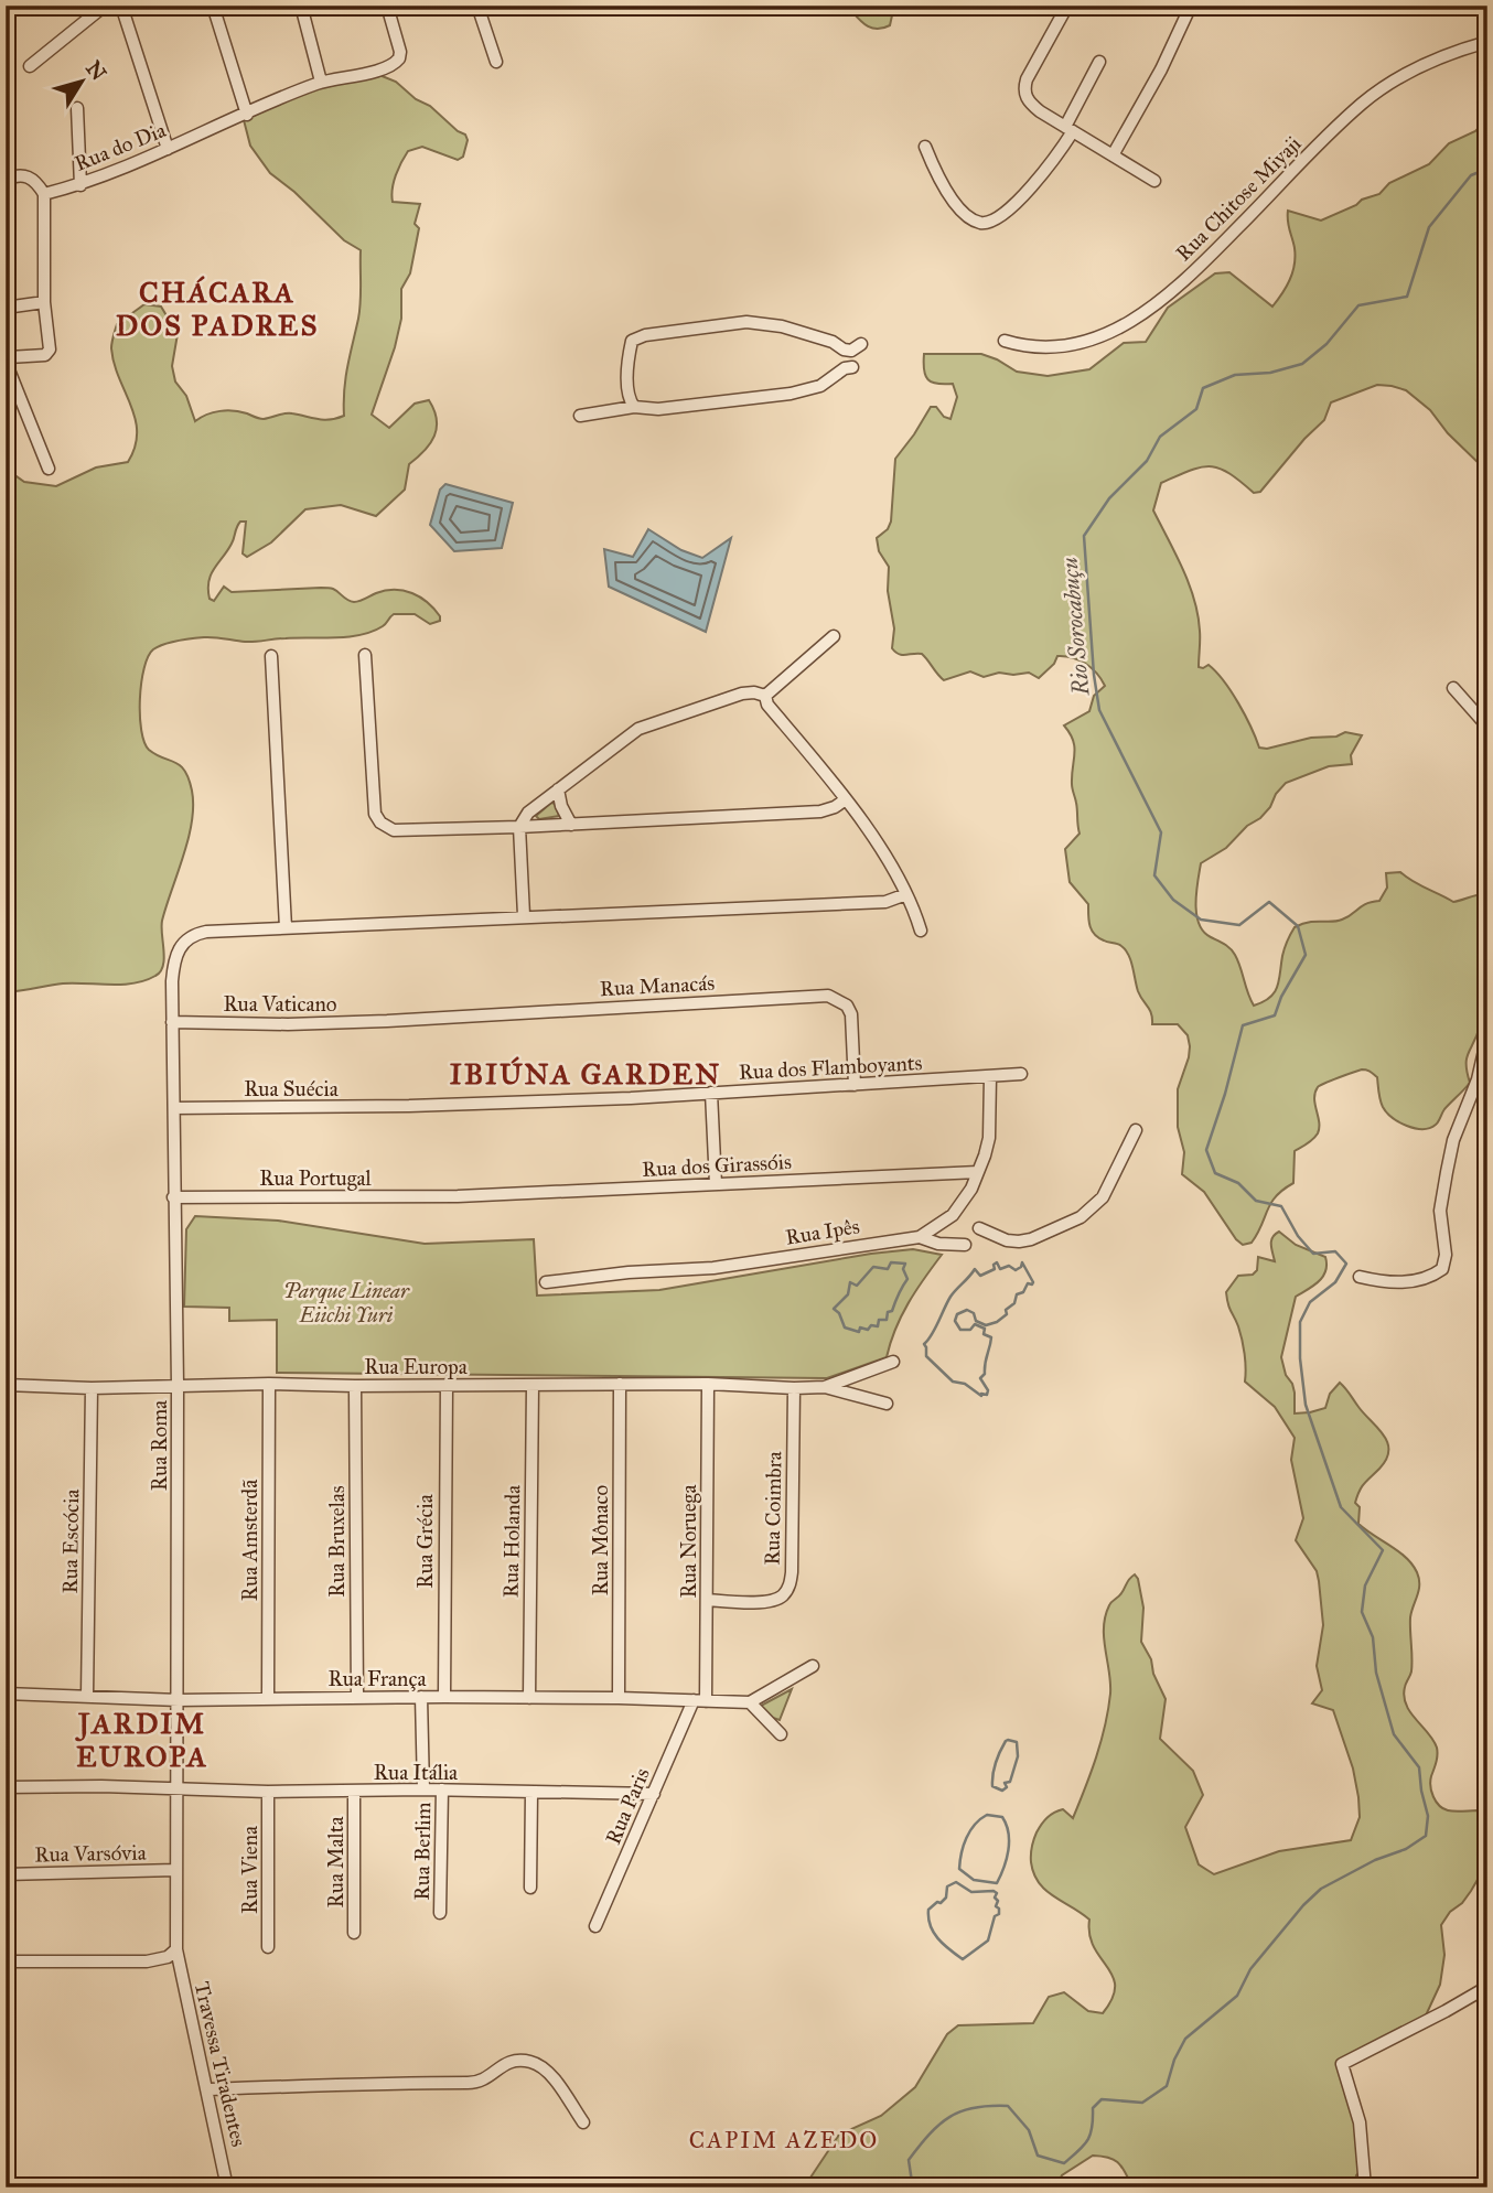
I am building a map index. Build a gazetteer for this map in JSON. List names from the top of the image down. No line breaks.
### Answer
{"streets":{"street":["Rua do Dia","Rua Chitose Miyaji","Rua Manacás","Rua Vaticano","Rua dos Flamboyants","Rua Suécia","Rua dos Girassóis","Rua Portugal","Rua Ipês","Rua Europa","Rua Roma","Rua Coimbra","Rua Amsterdã","Rua Mônaco","Rua Escócia","Rua Bruxelas","Rua Grécia","Rua Holanda","Rua Noruega","Rua França","Rua Itália","Rua Paris","Rua Berlim","Rua Varsóvia","Rua Malta","Rua Viena","Travessa Tiradentes"]},"crossings":[["Rua Manacás","Rua Vaticano"],["Rua Manacás","Rua dos Flamboyants"],["Rua Vaticano","Rua Roma"],["Rua dos Flamboyants","Rua Suécia"],["Rua dos Flamboyants","Rua Ipês"],["Rua Suécia","Rua Roma"],["Rua dos Girassóis","Rua Portugal"],["Rua dos Girassóis","Rua Ipês"],["Rua Portugal","Rua Roma"],["Rua Europa","Rua Roma"],["Rua Europa","Rua Coimbra"],["Rua Europa","Rua Amsterdã"],["Rua Europa","Rua Mônaco"],["Rua Europa","Rua Escócia"],["Rua Europa","Rua Bruxelas"],["Rua Europa","Rua Grécia"],["Rua Europa","Rua Holanda"],["Rua Europa","Rua Noruega"],["Rua Roma","Rua França"],["Rua Roma","Rua Itália"],["Rua Roma","Rua Varsóvia"],["Rua Roma","Travessa Tiradentes"],["Rua Coimbra","Rua Noruega"],["Rua Amsterdã","Rua França"],["Rua Mônaco","Rua França"],["Rua Escócia","Rua França"],["Rua Bruxelas","Rua França"],["Rua Grécia","Rua França"],["Rua Holanda","Rua França"],["Rua Noruega","Rua França"],["Rua Noruega","Rua Paris"],["Rua França","Rua Paris"],["Rua Itália","Rua Paris"],["Rua Itália","Rua Berlim"],["Rua Itália","Rua Malta"],["Rua Itália","Rua Viena"]],"districts":["CHÁCARA DOS PADRES","IBIÚNA GARDEN","JARDIM EUROPA","CAPIM AZEDO"],"water":["Rio Sorocabuçu"],"parks":["Parque Linear Eiichi Yuri"],"north":"top right"}
